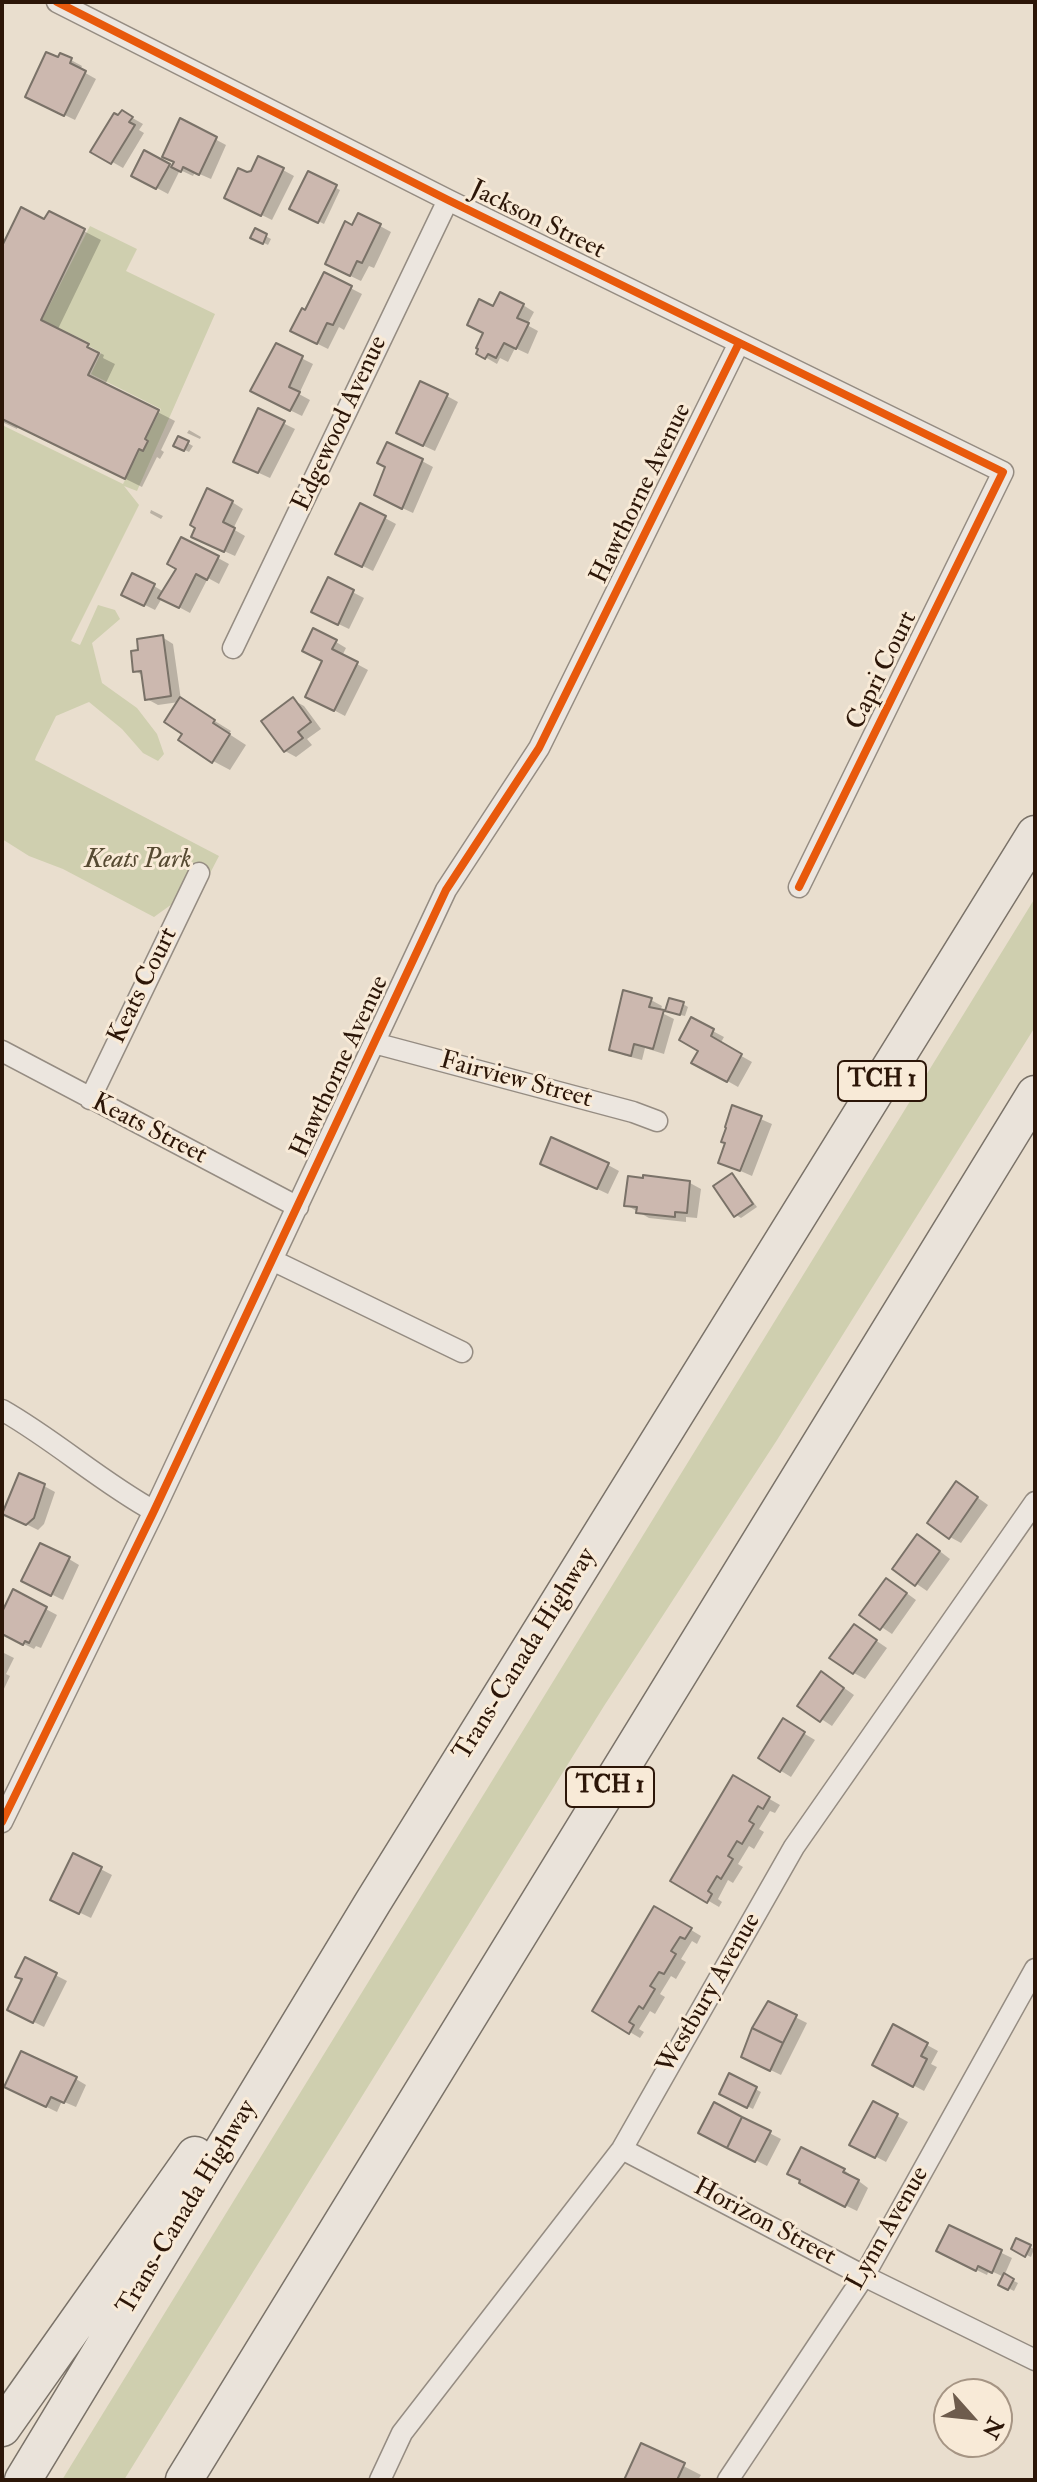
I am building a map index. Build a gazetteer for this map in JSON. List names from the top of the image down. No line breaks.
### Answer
{"streets":{"highway":["TCH 1","Trans-Canada Highway"],"street":["Jackson Street","Edgewood Avenue","Hawthorne Avenue","Capri Court","Keats Court","Fairview Street","Keats Street","Westbury Avenue","Horizon Street","Lynn Avenue"]},"crossings":[["Jackson Street","Edgewood Avenue"],["Jackson Street","Hawthorne Avenue"],["Jackson Street","Capri Court"],["Hawthorne Avenue","Fairview Street"],["Hawthorne Avenue","Keats Street"],["Keats Court","Keats Street"],["Westbury Avenue","Horizon Street"],["Horizon Street","Lynn Avenue"]],"parks":["Keats Park"],"north":"bottom right"}
